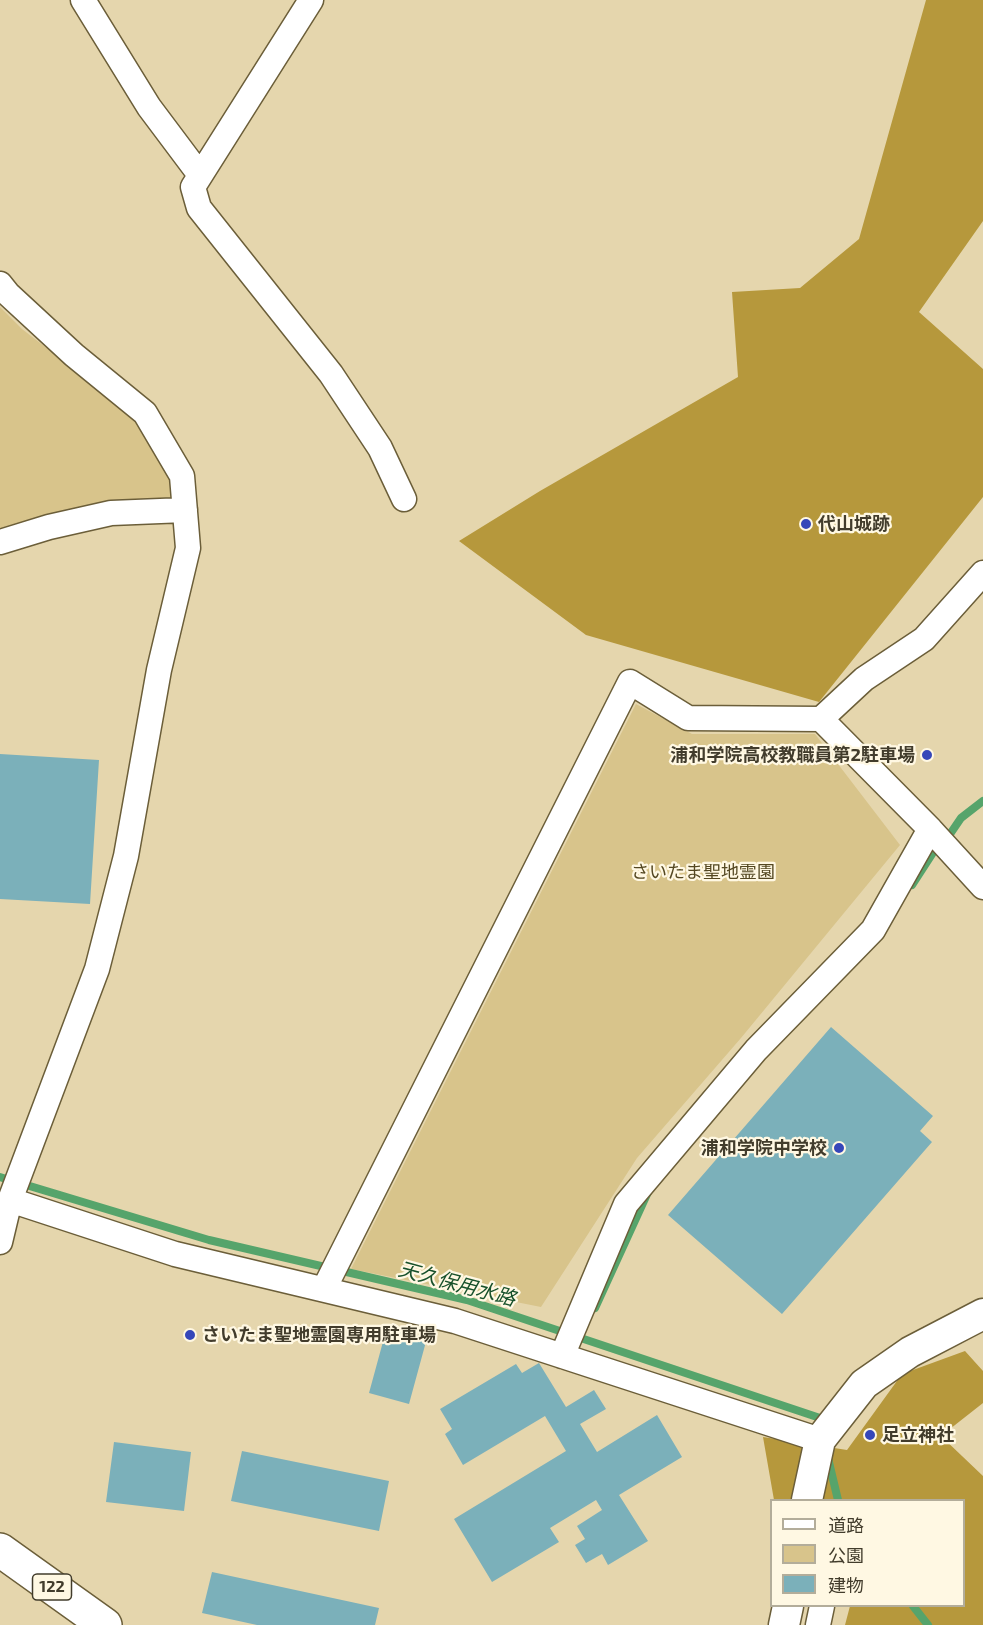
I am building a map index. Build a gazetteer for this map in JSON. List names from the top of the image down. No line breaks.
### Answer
{"streets":{"highway":["122"]},"water":["天久保用水路"],"parks":["さいたま聖地霊園"],"places":["代山城跡","浦和学院高校教職員第2駐車場","浦和学院中学校","さいたま聖地霊園専用駐車場","足立神社"],"legend":["道路","公園","建物"]}
